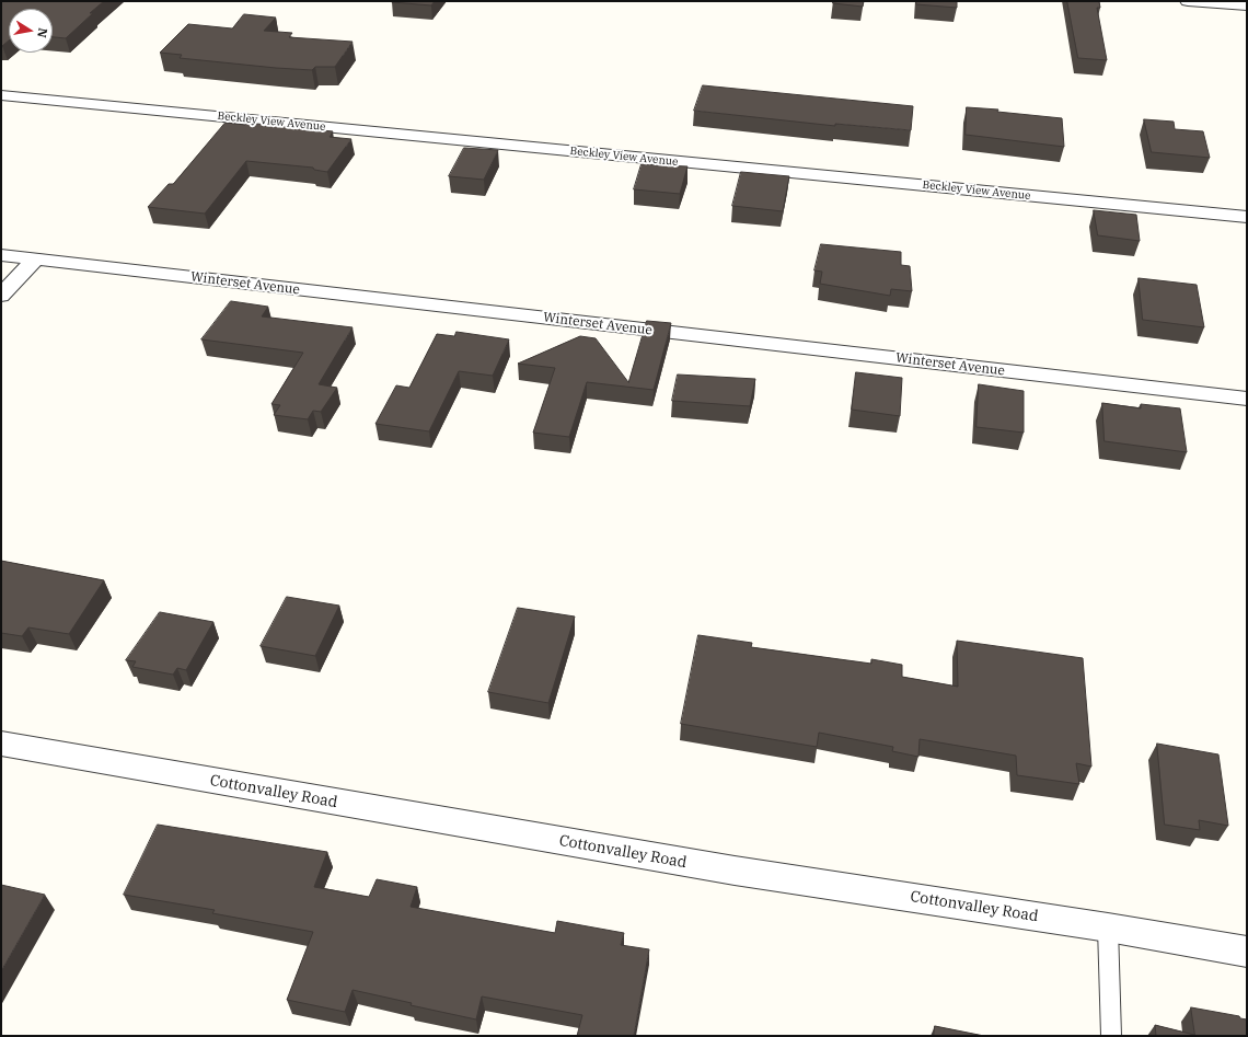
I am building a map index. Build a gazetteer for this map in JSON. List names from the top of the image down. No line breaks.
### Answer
{"streets":{"street":["Beckley View Avenue","Winterset Avenue","Cottonvalley Road"]},"north":"right"}
